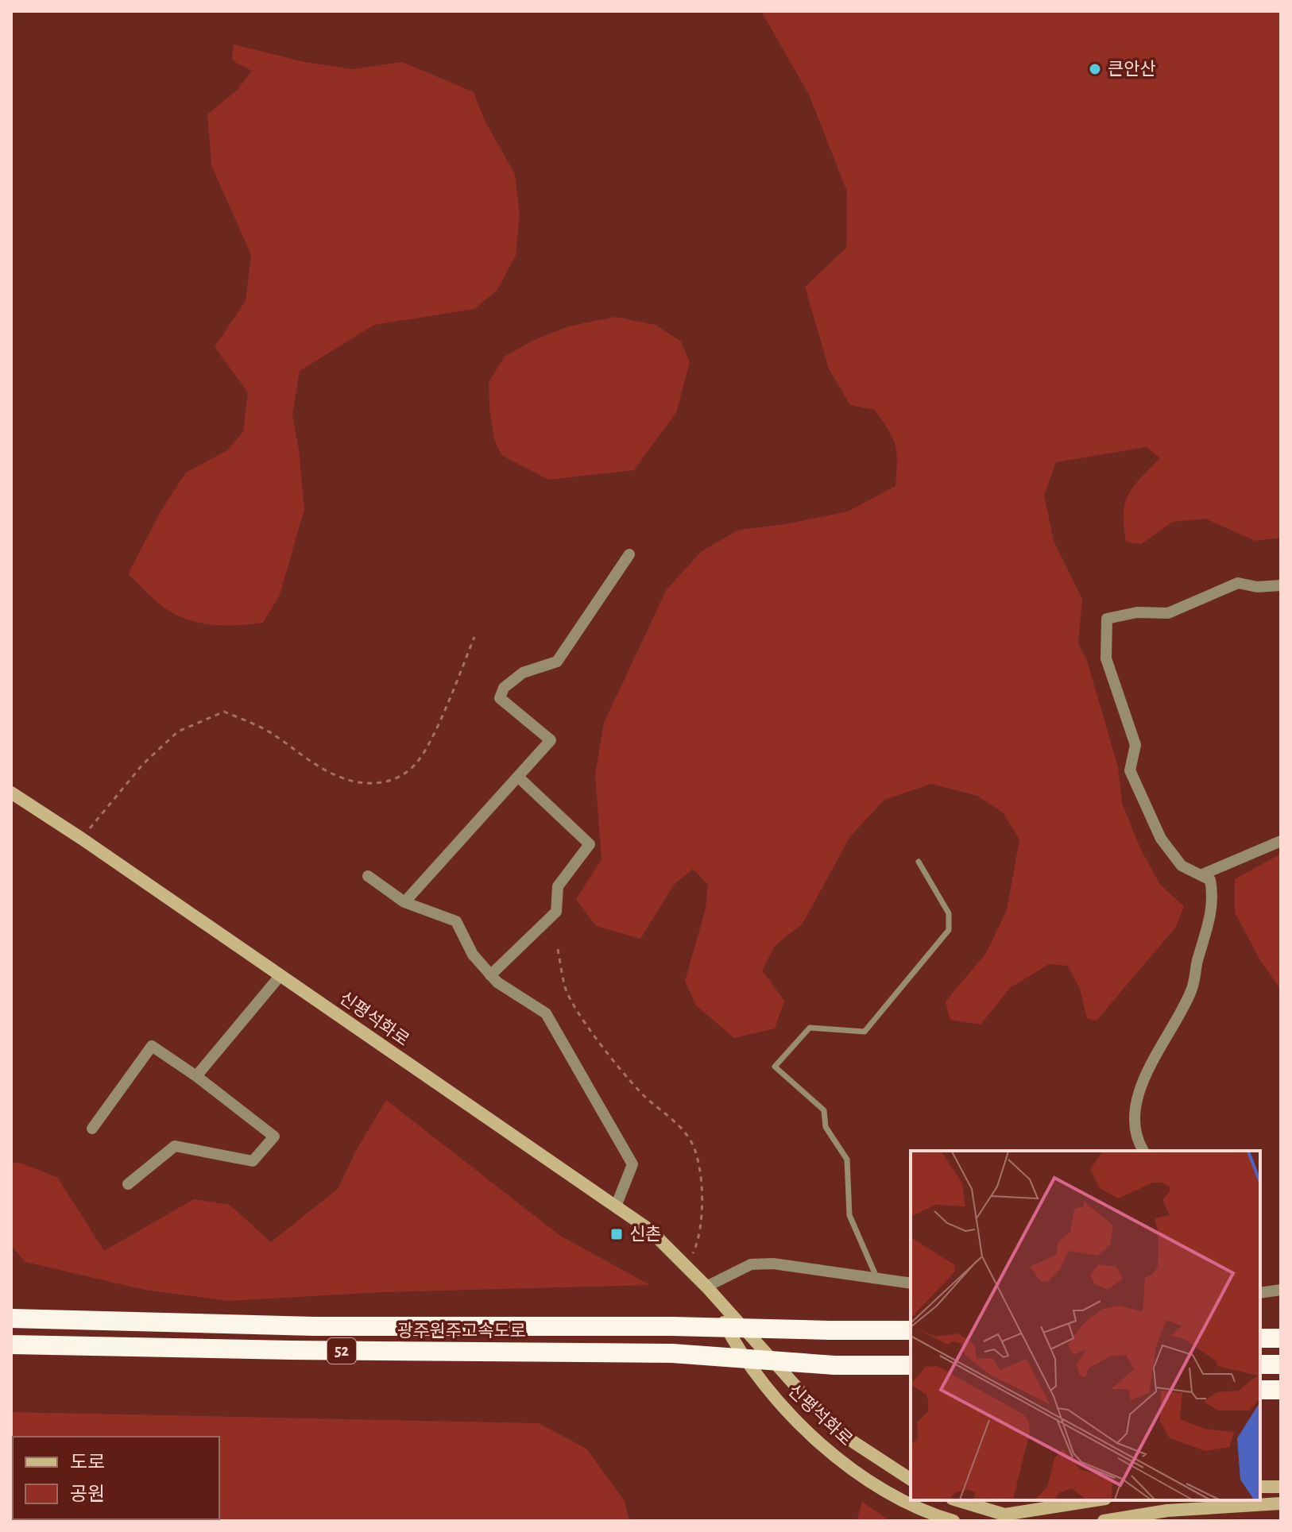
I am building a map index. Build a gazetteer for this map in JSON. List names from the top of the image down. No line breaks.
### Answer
{"streets":{"highway":["광주원주고속도로","52"],"main road":["신평석화로"]},"places":{"other":["큰안산"],"transit":["신촌"]},"legend":["도로","공원"]}
